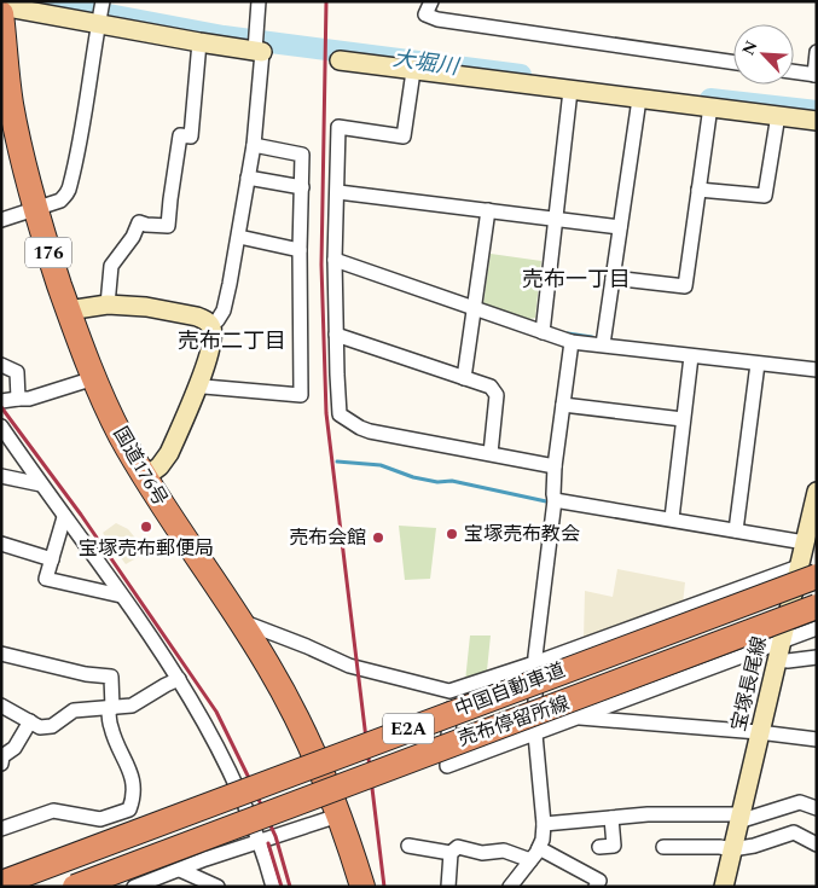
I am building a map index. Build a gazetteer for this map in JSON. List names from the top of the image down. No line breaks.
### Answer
{"streets":{"highway":["176","国道176号","中国自動車道","E2A"],"street":["宝塚長尾線","売布停留所線"]},"crossings":[["宝塚長尾線","中国自動車道"],["宝塚長尾線","売布停留所線"]],"districts":["売布一丁目","売布二丁目"],"water":["大堀川"],"places":["宝塚売布郵便局","宝塚売布教会","売布会館"],"north":"top left"}
